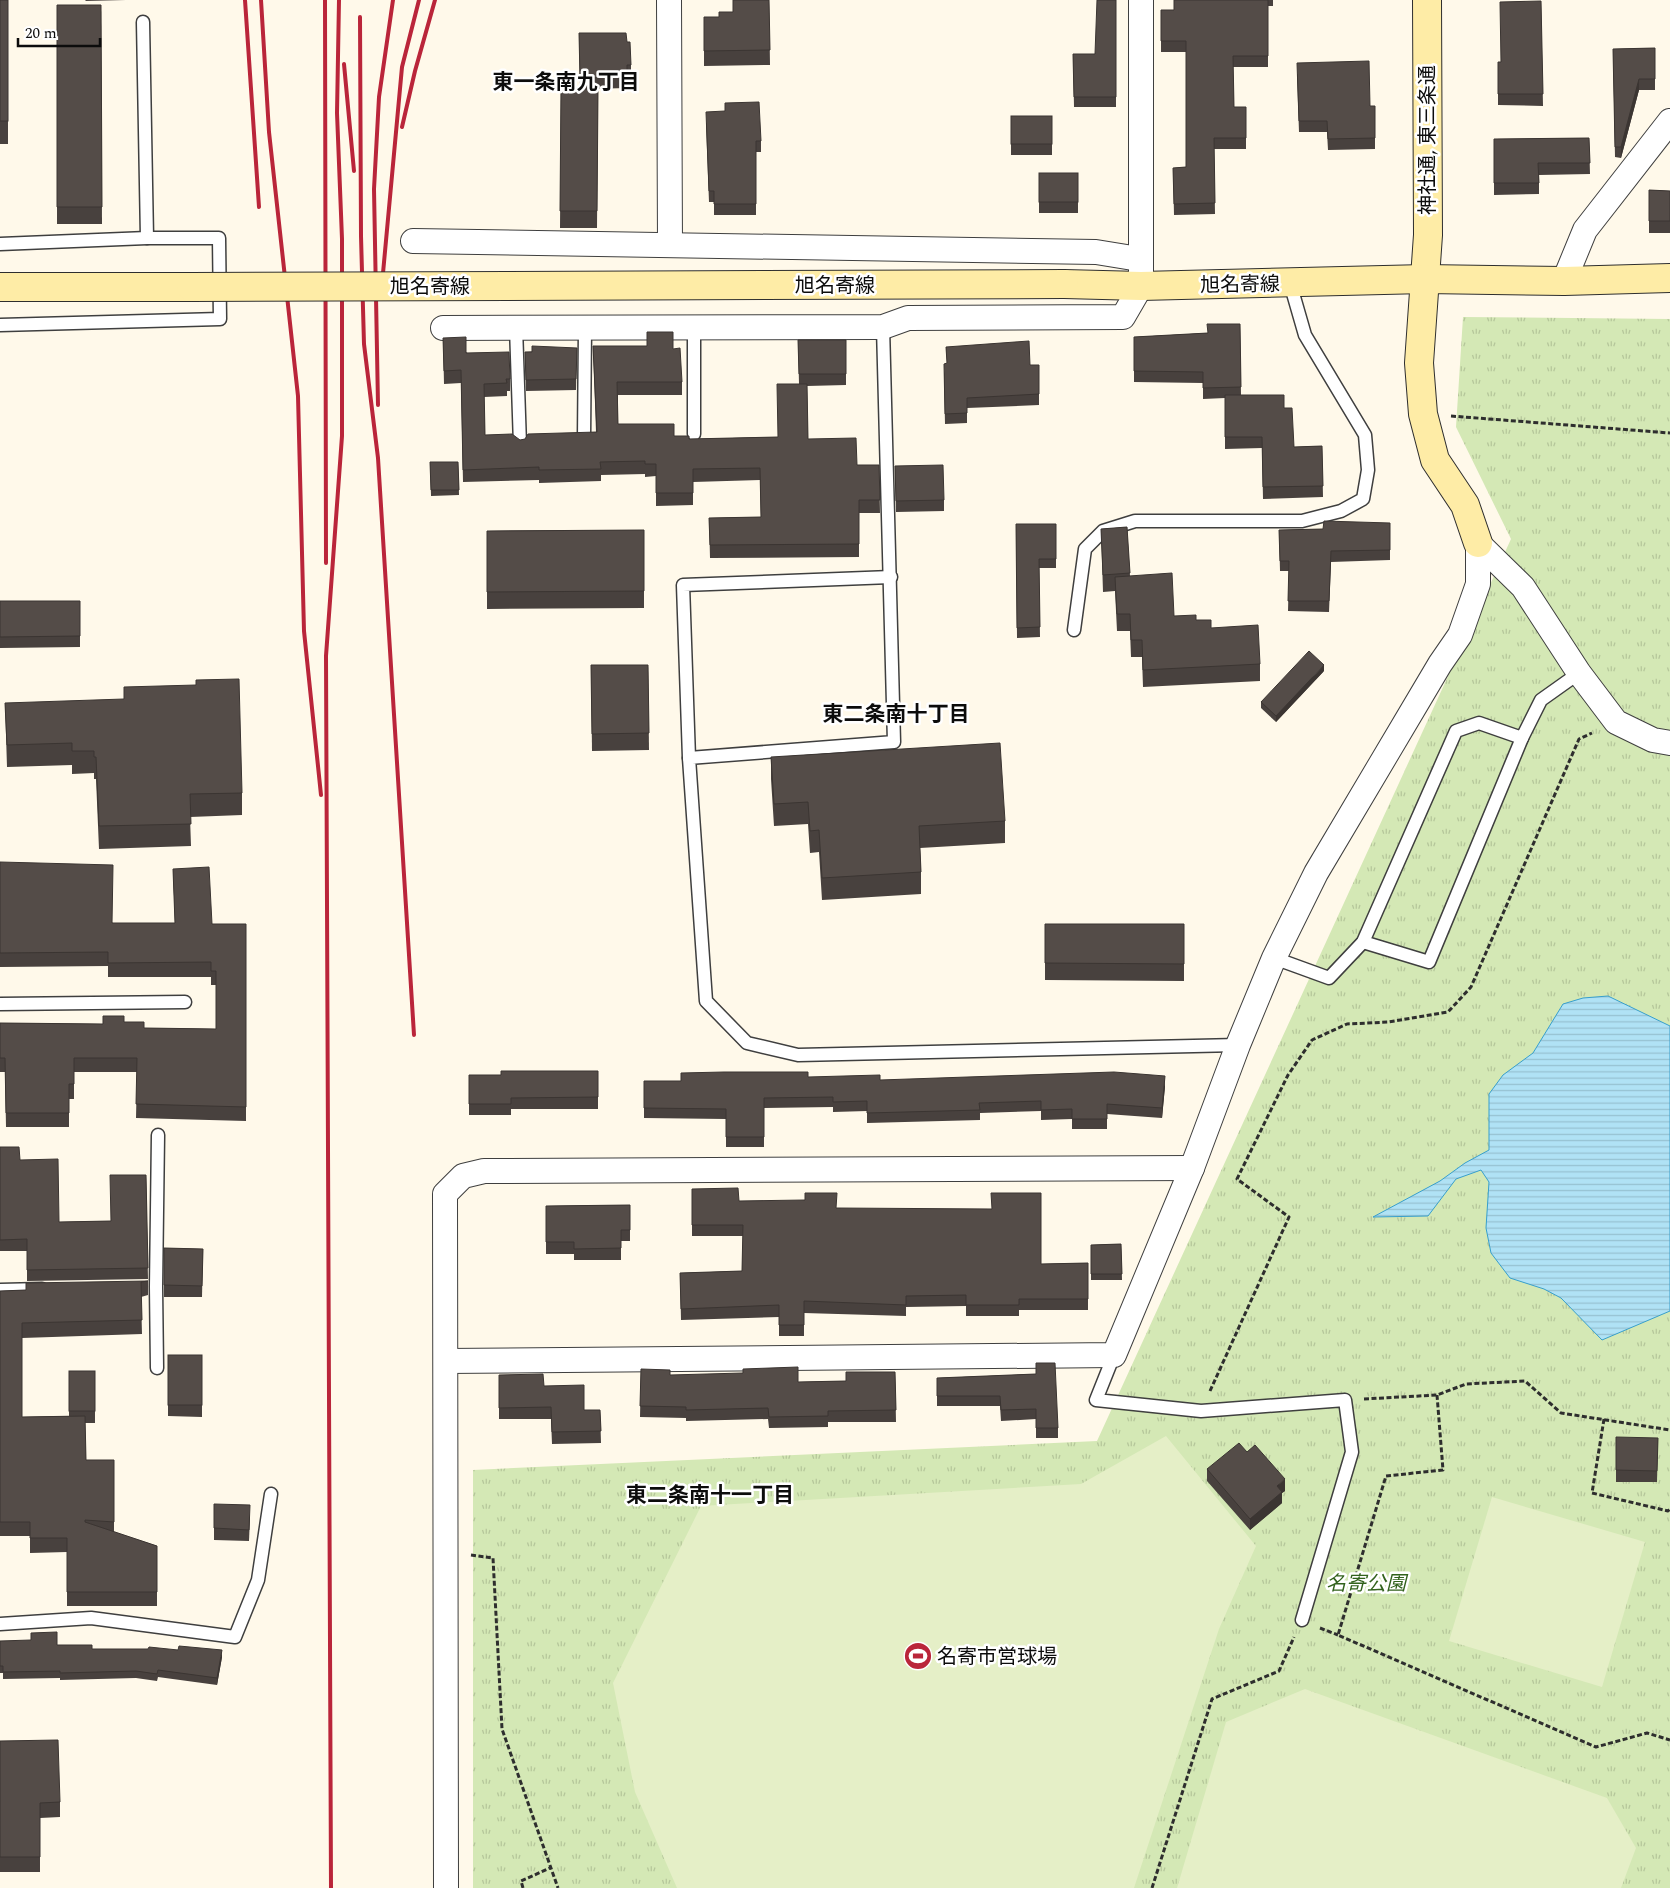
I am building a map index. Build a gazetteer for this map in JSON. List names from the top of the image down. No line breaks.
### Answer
{"streets":{"main road":["神社通, 東三条通","旭名寄線"]},"crossings":[["神社通, 東三条通","旭名寄線"]],"districts":["東一条南九丁目","東二条南十丁目","東二条南十一丁目"],"parks":["名寄公園"],"places":{"sports":["名寄市営球場"]},"scale_bar":"20 m"}
